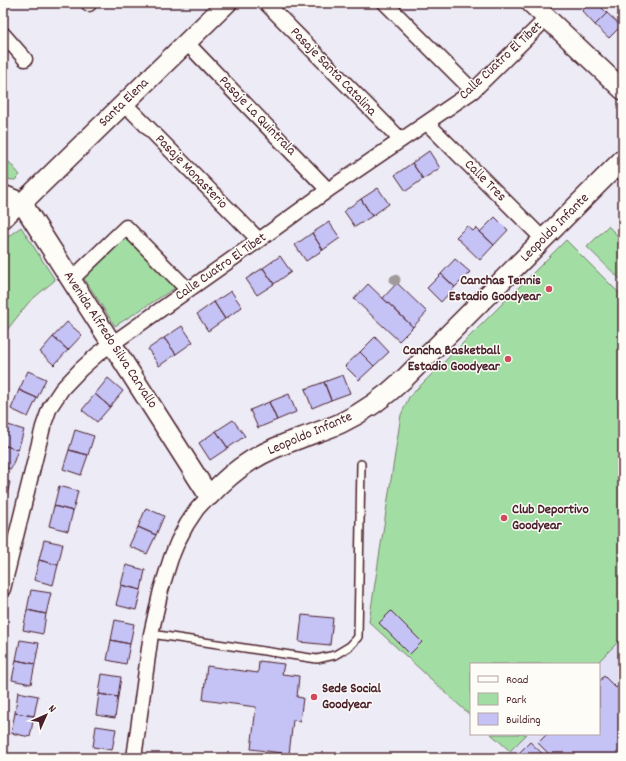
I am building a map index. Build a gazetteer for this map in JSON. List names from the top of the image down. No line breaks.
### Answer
{"streets":{"street":["Calle Cuatro El Tibet","Pasaje Santa Catalina","Santa Elena","Pasaje La Quintrala","Pasaje Monasterio","Calle Tres","Leopoldo Infante","Avenida Alfredo Silva Carvallo"]},"crossings":[["Calle Cuatro El Tibet","Pasaje Santa Catalina"],["Calle Cuatro El Tibet","Pasaje La Quintrala"],["Calle Cuatro El Tibet","Pasaje Monasterio"],["Calle Cuatro El Tibet","Calle Tres"],["Calle Cuatro El Tibet","Avenida Alfredo Silva Carvallo"],["Santa Elena","Pasaje La Quintrala"],["Santa Elena","Pasaje Monasterio"],["Santa Elena","Avenida Alfredo Silva Carvallo"],["Calle Tres","Leopoldo Infante"],["Leopoldo Infante","Avenida Alfredo Silva Carvallo"]],"places":["Canchas Tennis Estadio Goodyear","Cancha Basketball Estadio Goodyear","Club Deportivo Goodyear","Sede Social Goodyear"],"legend":["Road","Park","Building"],"north":"top right"}
